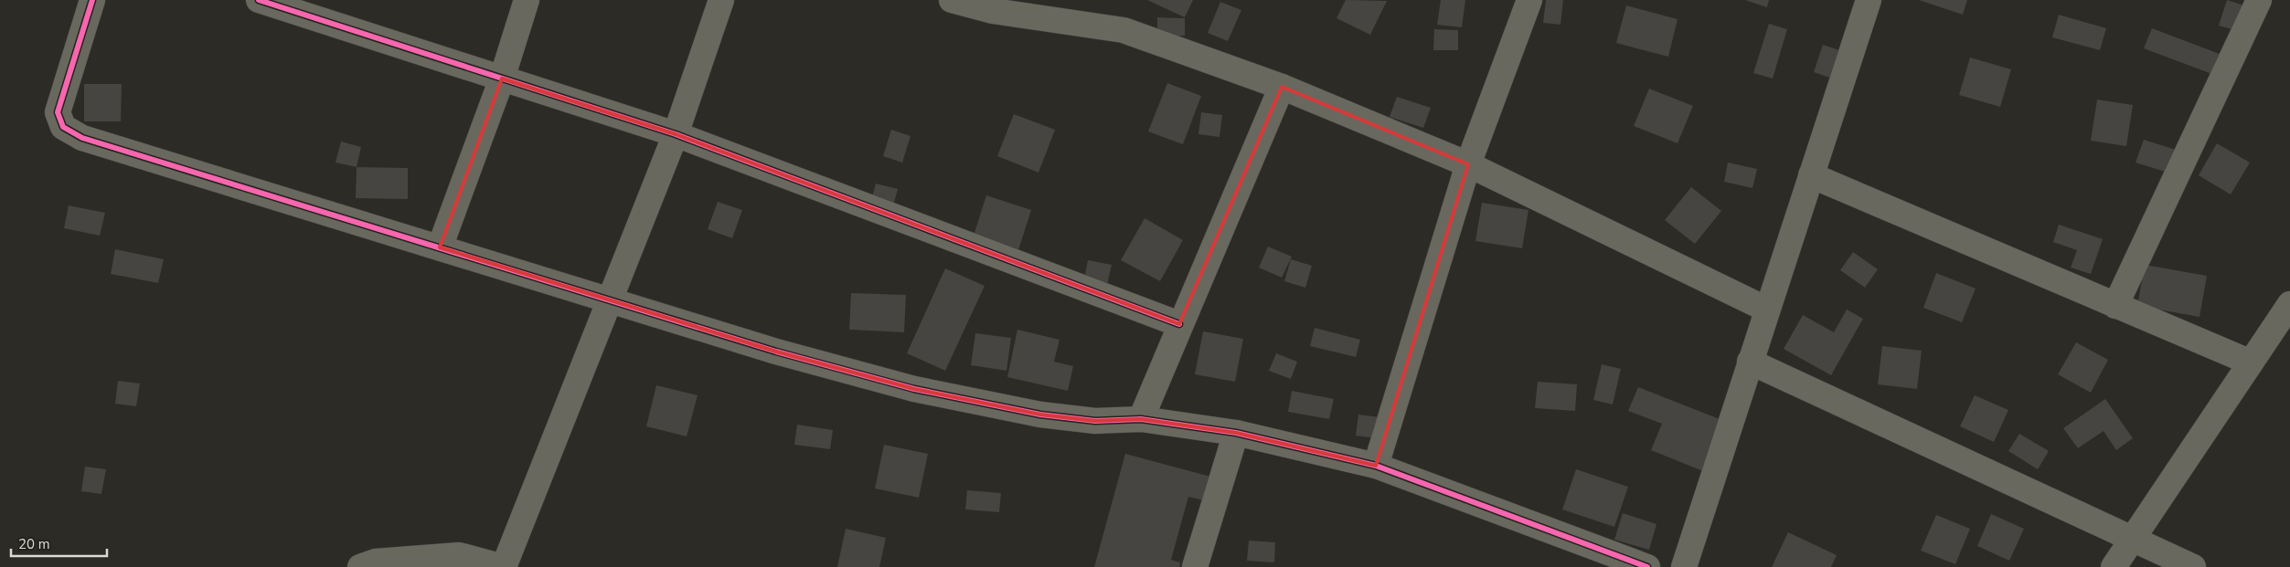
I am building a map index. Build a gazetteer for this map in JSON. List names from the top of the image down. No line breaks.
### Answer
{"scale_bar":"20 m"}
